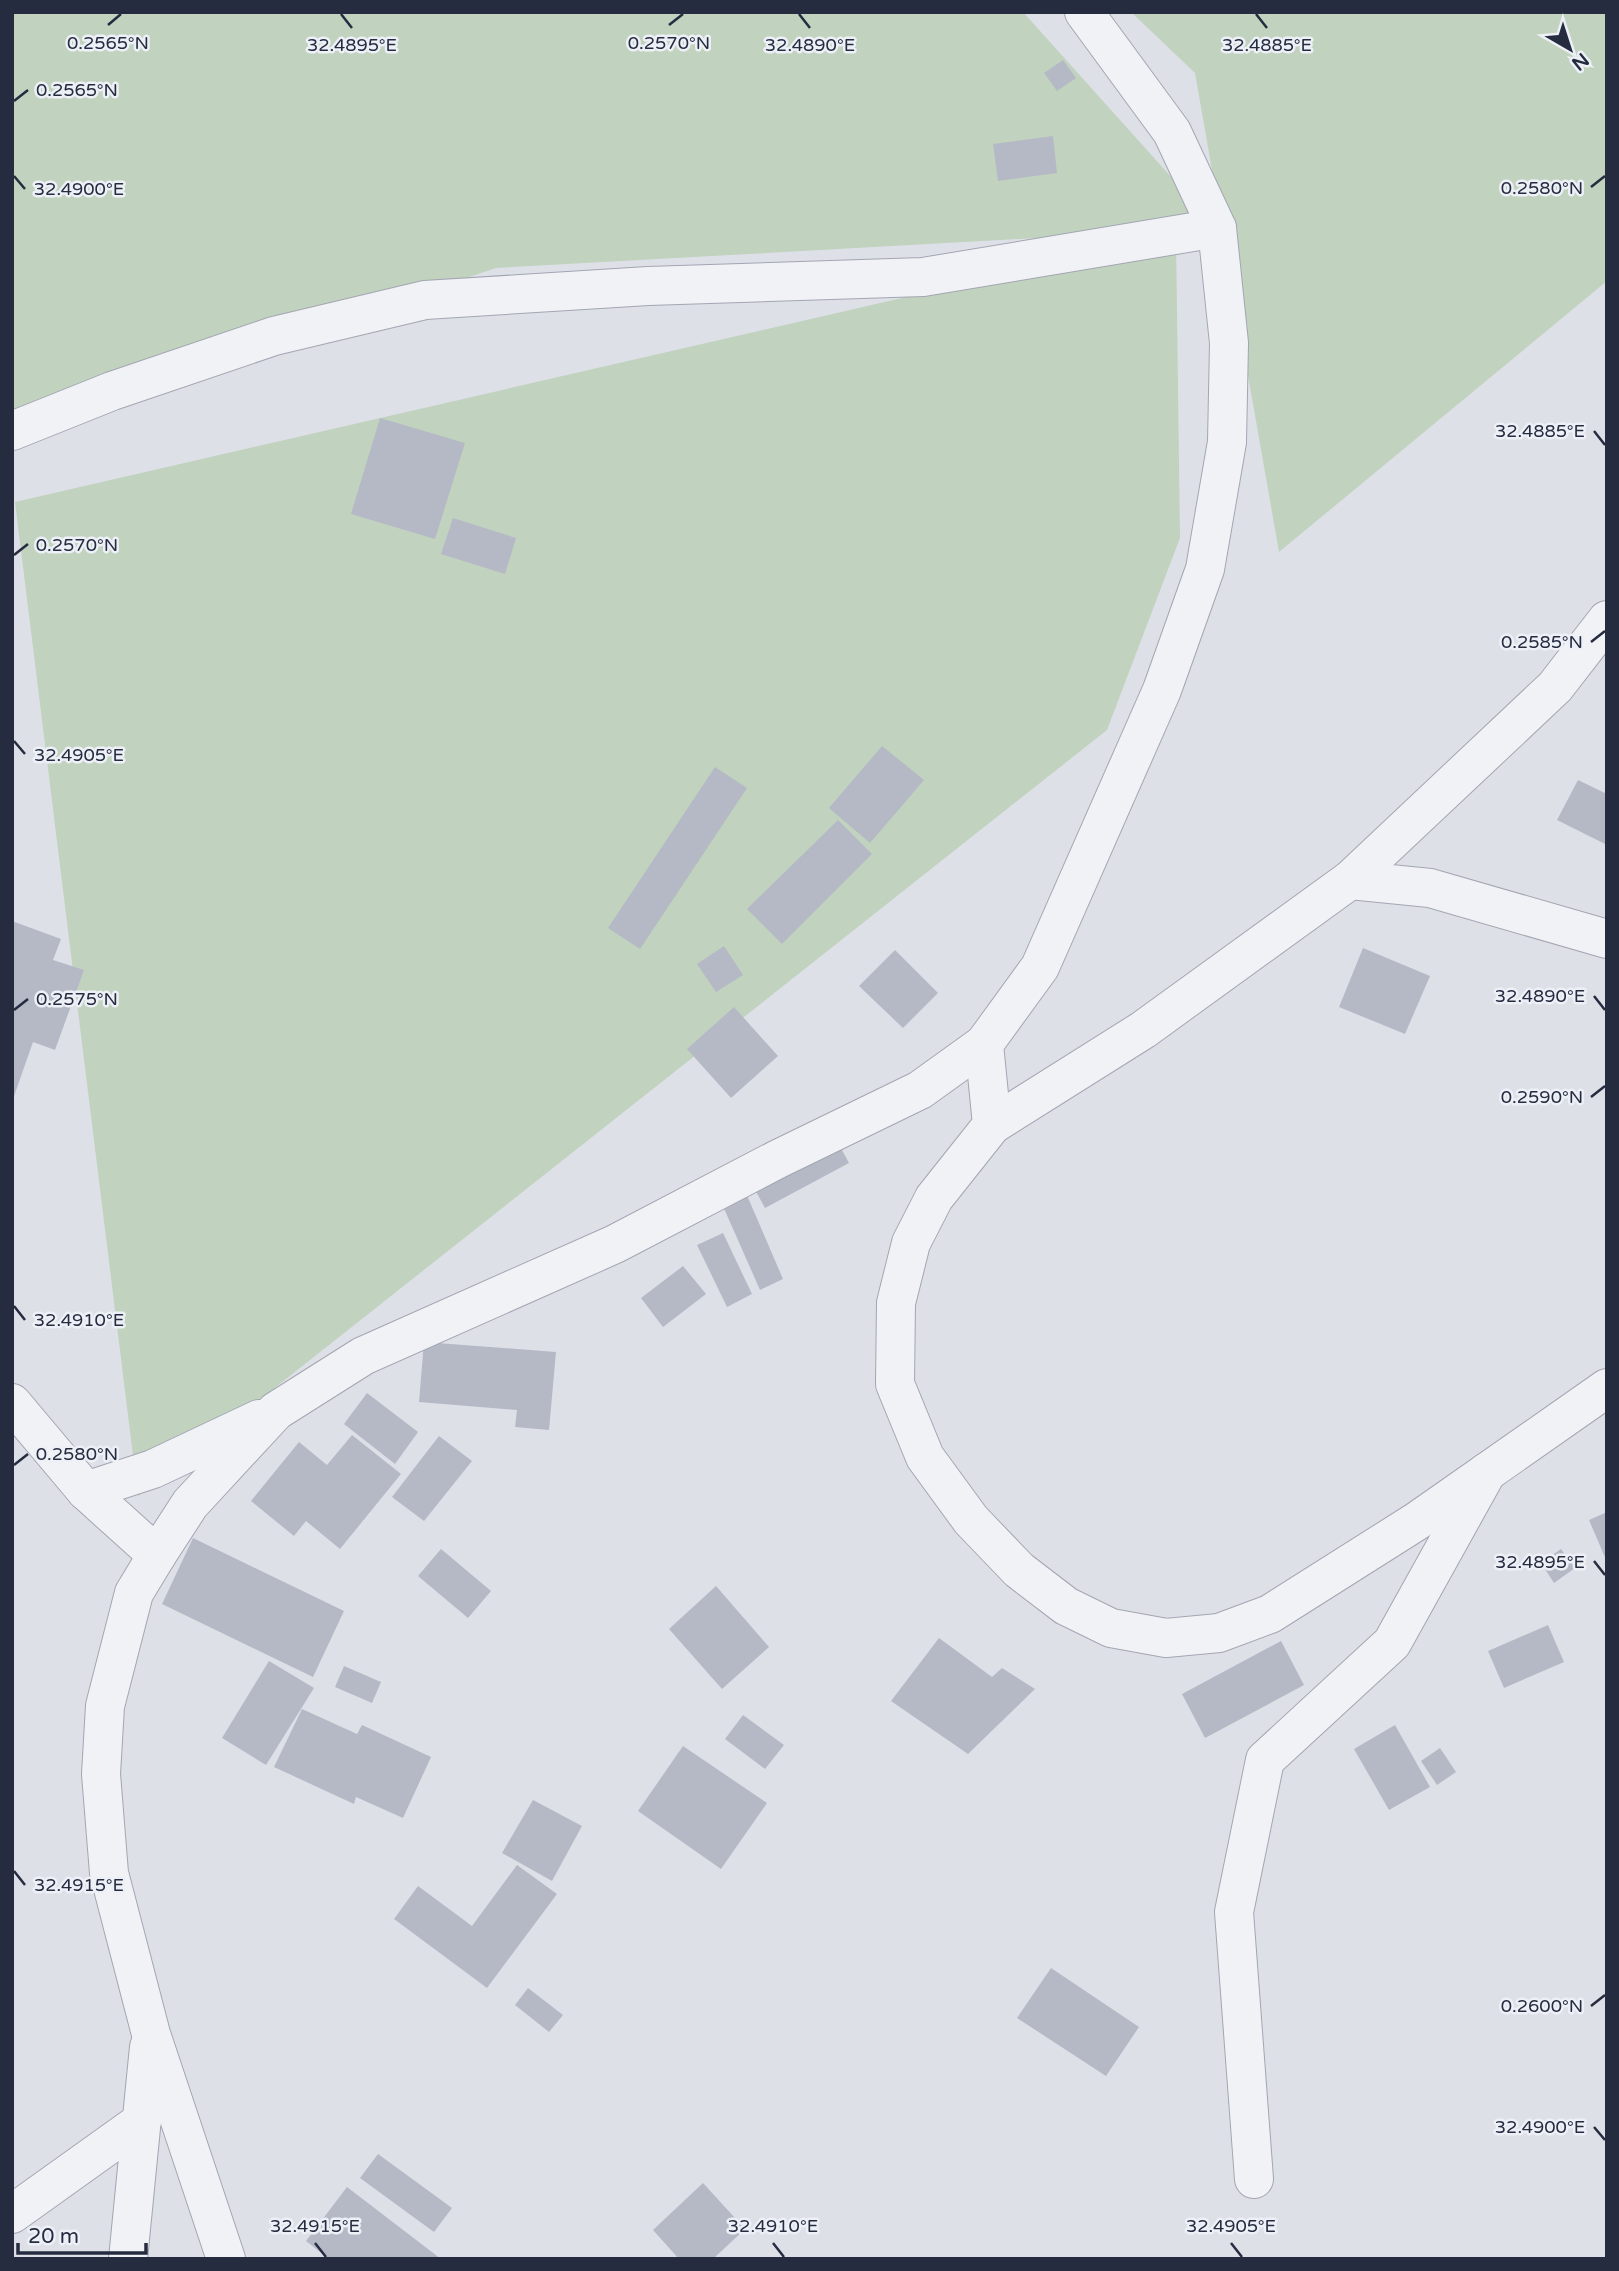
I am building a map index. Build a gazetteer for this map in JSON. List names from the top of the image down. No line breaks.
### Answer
{"scale_bar":"20 m","north":"bottom right","coordinates":["0.2565°N","0.2570°N","32.4895°E","32.4885°E","32.4890°E","0.2580°N","32.4900°E","0.2585°N","32.4905°E","0.2575°N","0.2590°N","32.4910°E","32.4915°E","0.2600°N"]}
